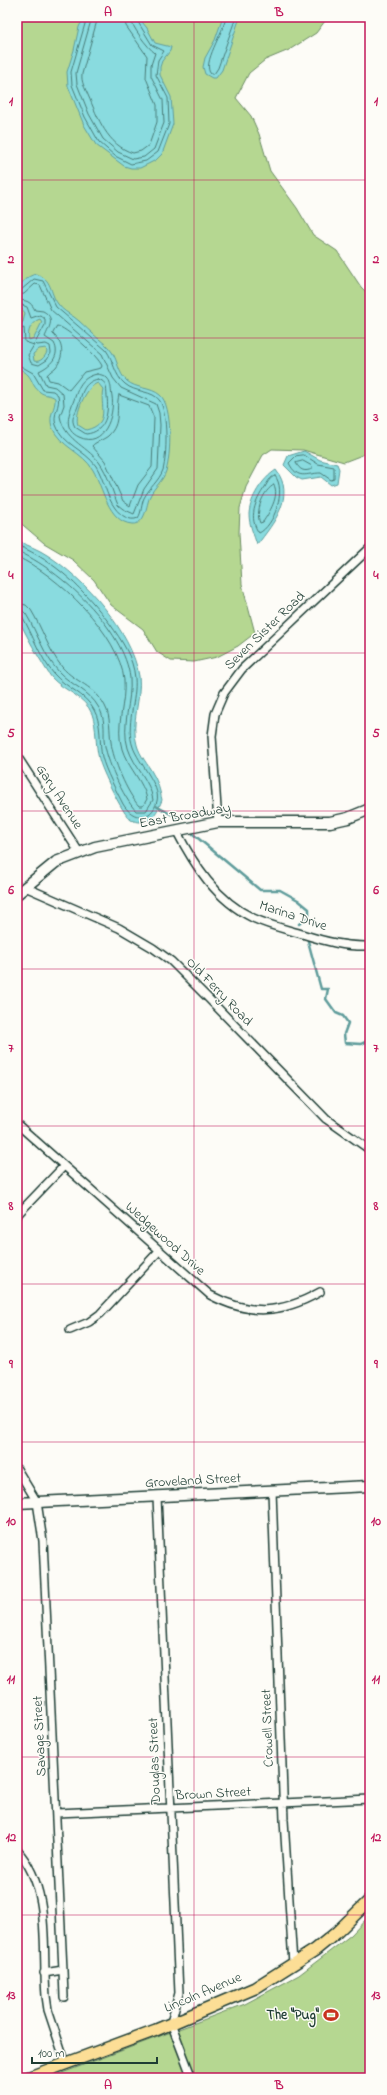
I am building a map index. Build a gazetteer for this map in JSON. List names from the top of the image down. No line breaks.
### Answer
{"streets":{"main road":["Lincoln Avenue"],"street":["Seven Sister Road","Gary Avenue","East Broadway","Marina Drive","Old Ferry Road","Wedgewood Drive","Groveland Street","Crowell Street","Savage Street","Douglas Street","Brown Street"]},"crossings":[["Seven Sister Road","East Broadway"],["Gary Avenue","East Broadway"],["East Broadway","Marina Drive"],["East Broadway","Old Ferry Road"],["Groveland Street","Crowell Street"],["Groveland Street","Savage Street"],["Groveland Street","Douglas Street"],["Crowell Street","Brown Street"],["Crowell Street","Lincoln Avenue"],["Savage Street","Brown Street"],["Douglas Street","Brown Street"],["Douglas Street","Lincoln Avenue"]],"places":{"sports":["The \"Pug\""]},"scale_bar":"100 m","grid":{"columns":["A","B"],"rows":["1","2","3","4","5","6","7","8","9","10","11","12","13"]}}
